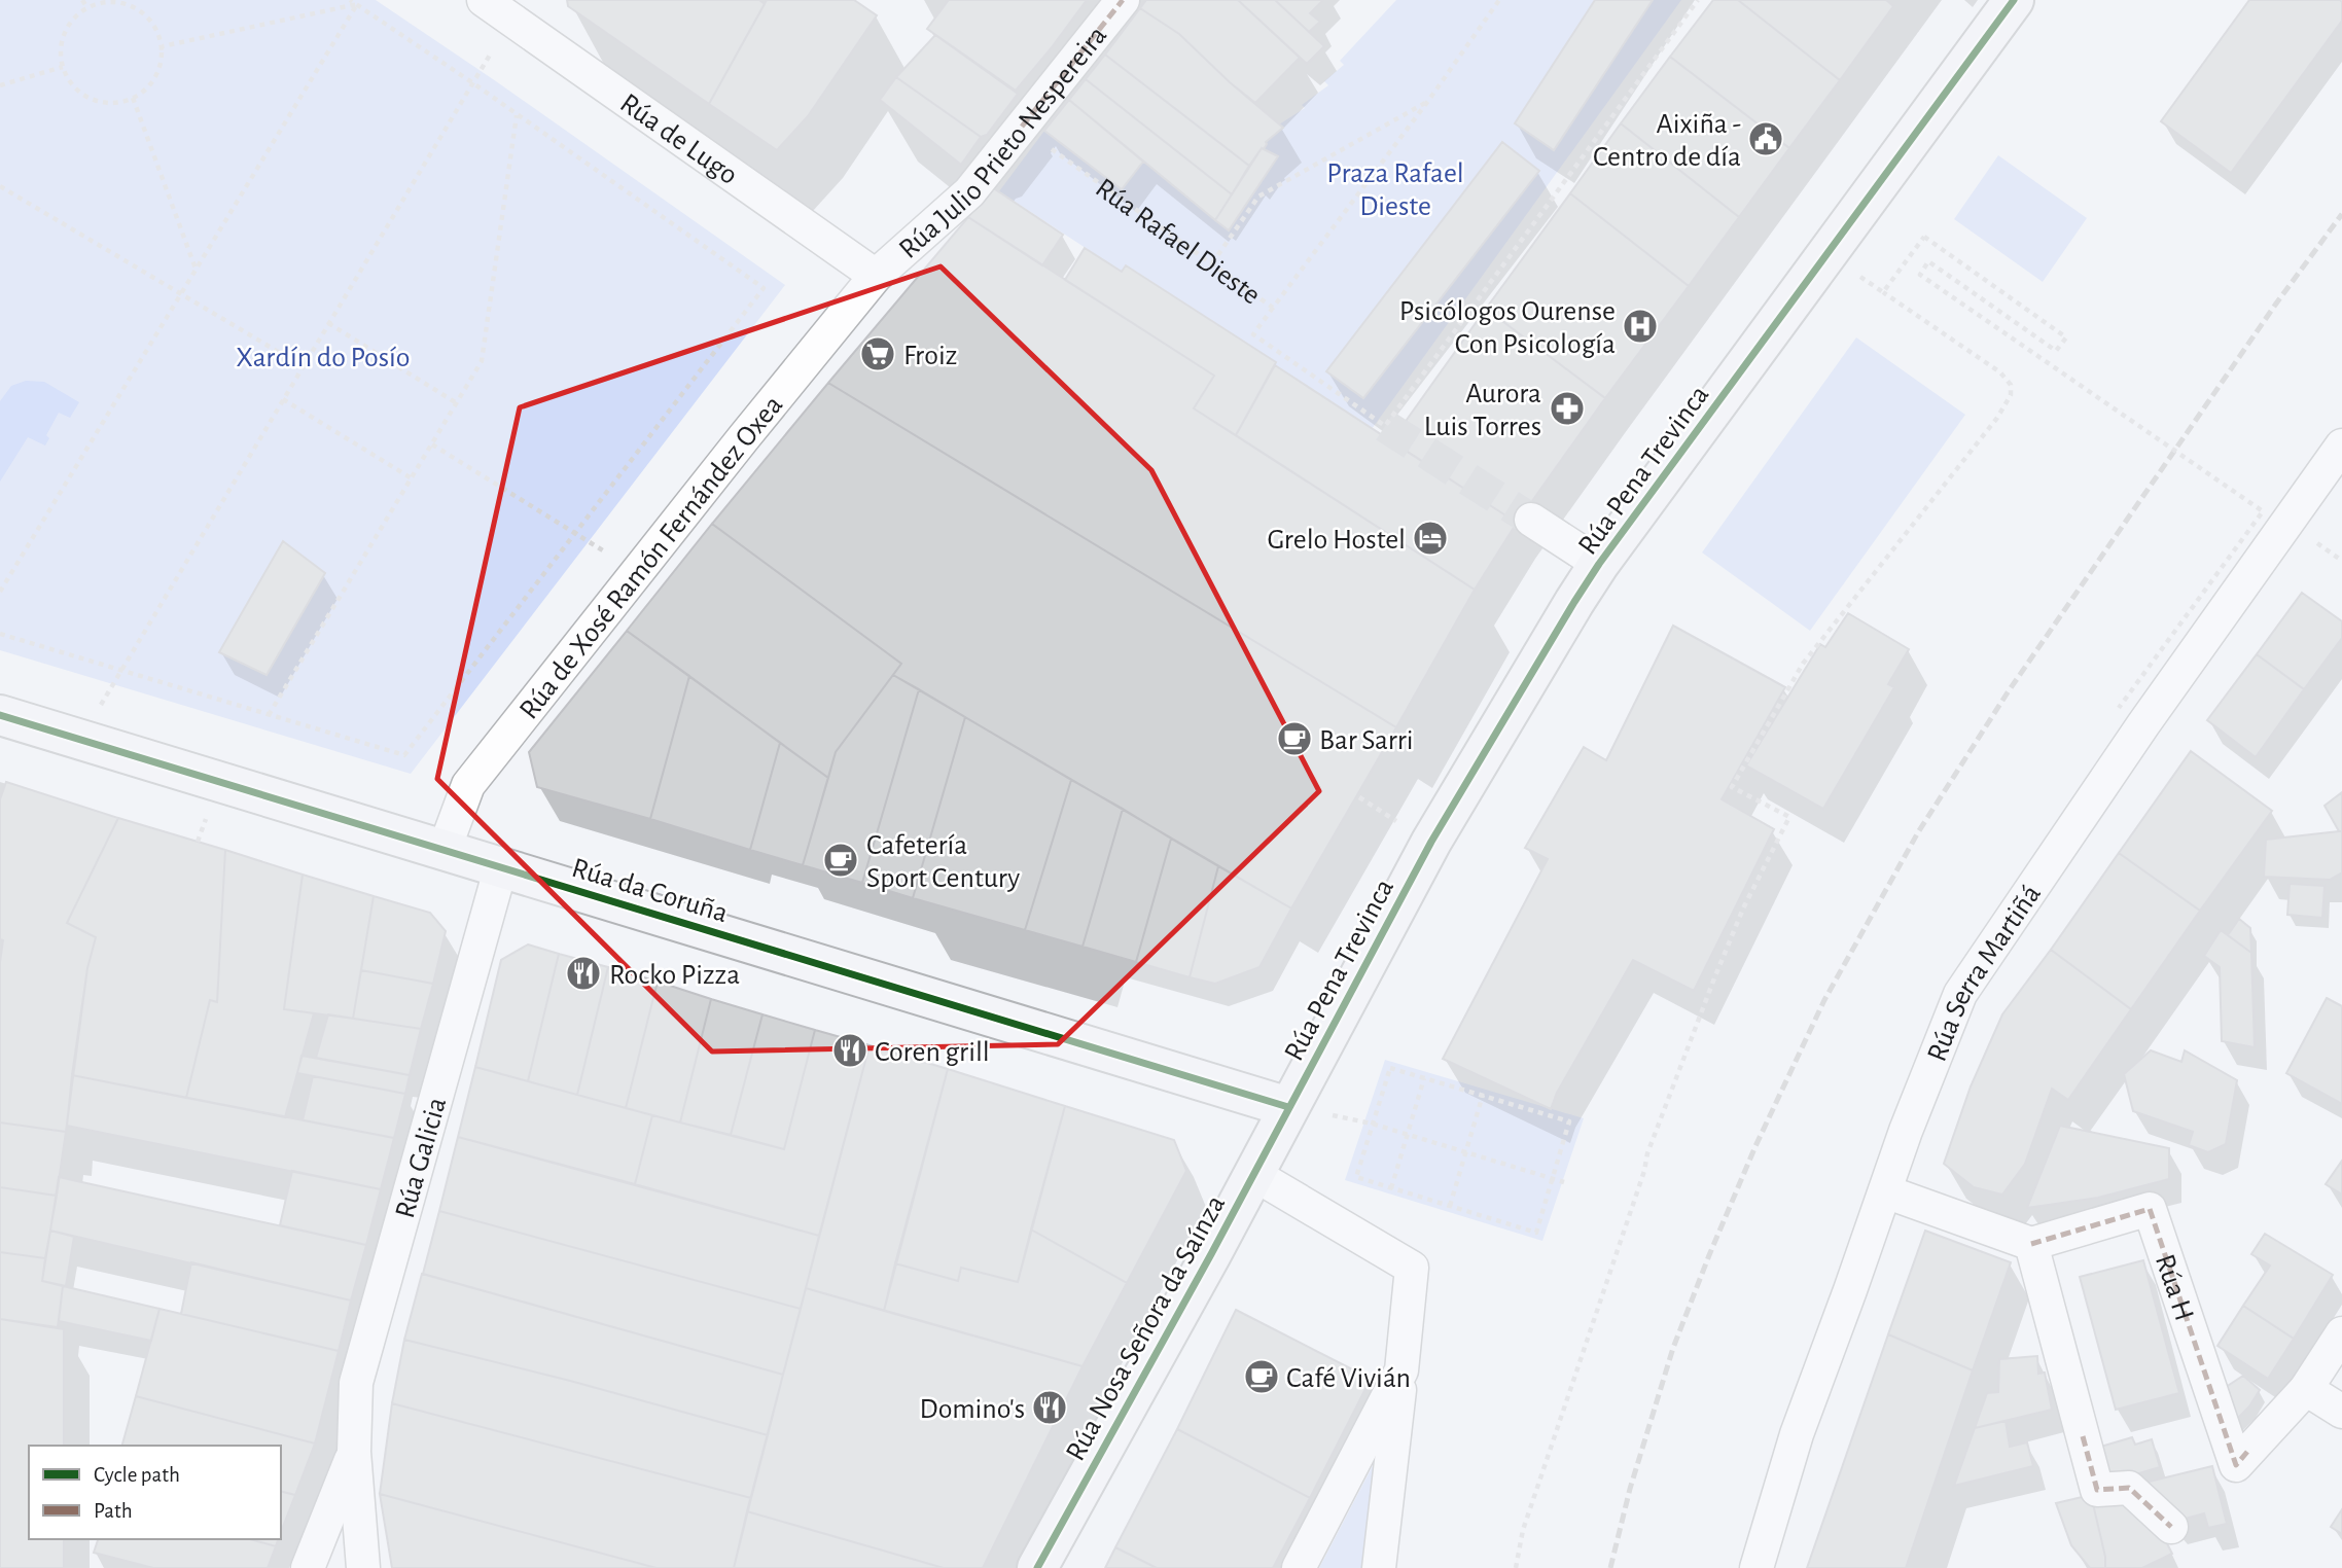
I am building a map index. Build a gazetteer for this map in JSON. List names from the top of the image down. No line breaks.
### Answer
{"streets":{"street":["Rúa de Lugo","Rúa Julio Prieto Nespereira","Rúa Pena Trevinca","Rúa de Xosé Ramón Fernández Oxea","Rúa da Coruña","Rúa Serra Martiñá","Rúa Galicia","Rúa H","Rúa Nosa Señora da Saínza"],"path":["Rúa Rafael Dieste"]},"crossings":[["Rúa de Lugo","Rúa Julio Prieto Nespereira"],["Rúa de Lugo","Rúa de Xosé Ramón Fernández Oxea"],["Rúa Julio Prieto Nespereira","Rúa Rafael Dieste"],["Rúa Julio Prieto Nespereira","Rúa de Xosé Ramón Fernández Oxea"],["Rúa Pena Trevinca","Rúa da Coruña"],["Rúa Pena Trevinca","Rúa Nosa Señora da Saínza"],["Rúa de Xosé Ramón Fernández Oxea","Rúa da Coruña"],["Rúa da Coruña","Rúa Galicia"],["Rúa da Coruña","Rúa Nosa Señora da Saínza"]],"parks":["Praza Rafael Dieste","Xardín do Posío"],"places":{"public building":["Aixiña - Centro de día"],"hospital":["Psicólogos Ourense Con Psicología"],"supermarket":["Froiz"],"pharmacy":["Aurora Luis Torres"],"hotel":["Grelo Hostel"],"cafe":["Bar Sarri","Cafetería Sport Century","Café Vivián"],"restaurant":["Rocko Pizza","Coren grill","Domino's"]},"legend":["Cycle path","Path"]}
